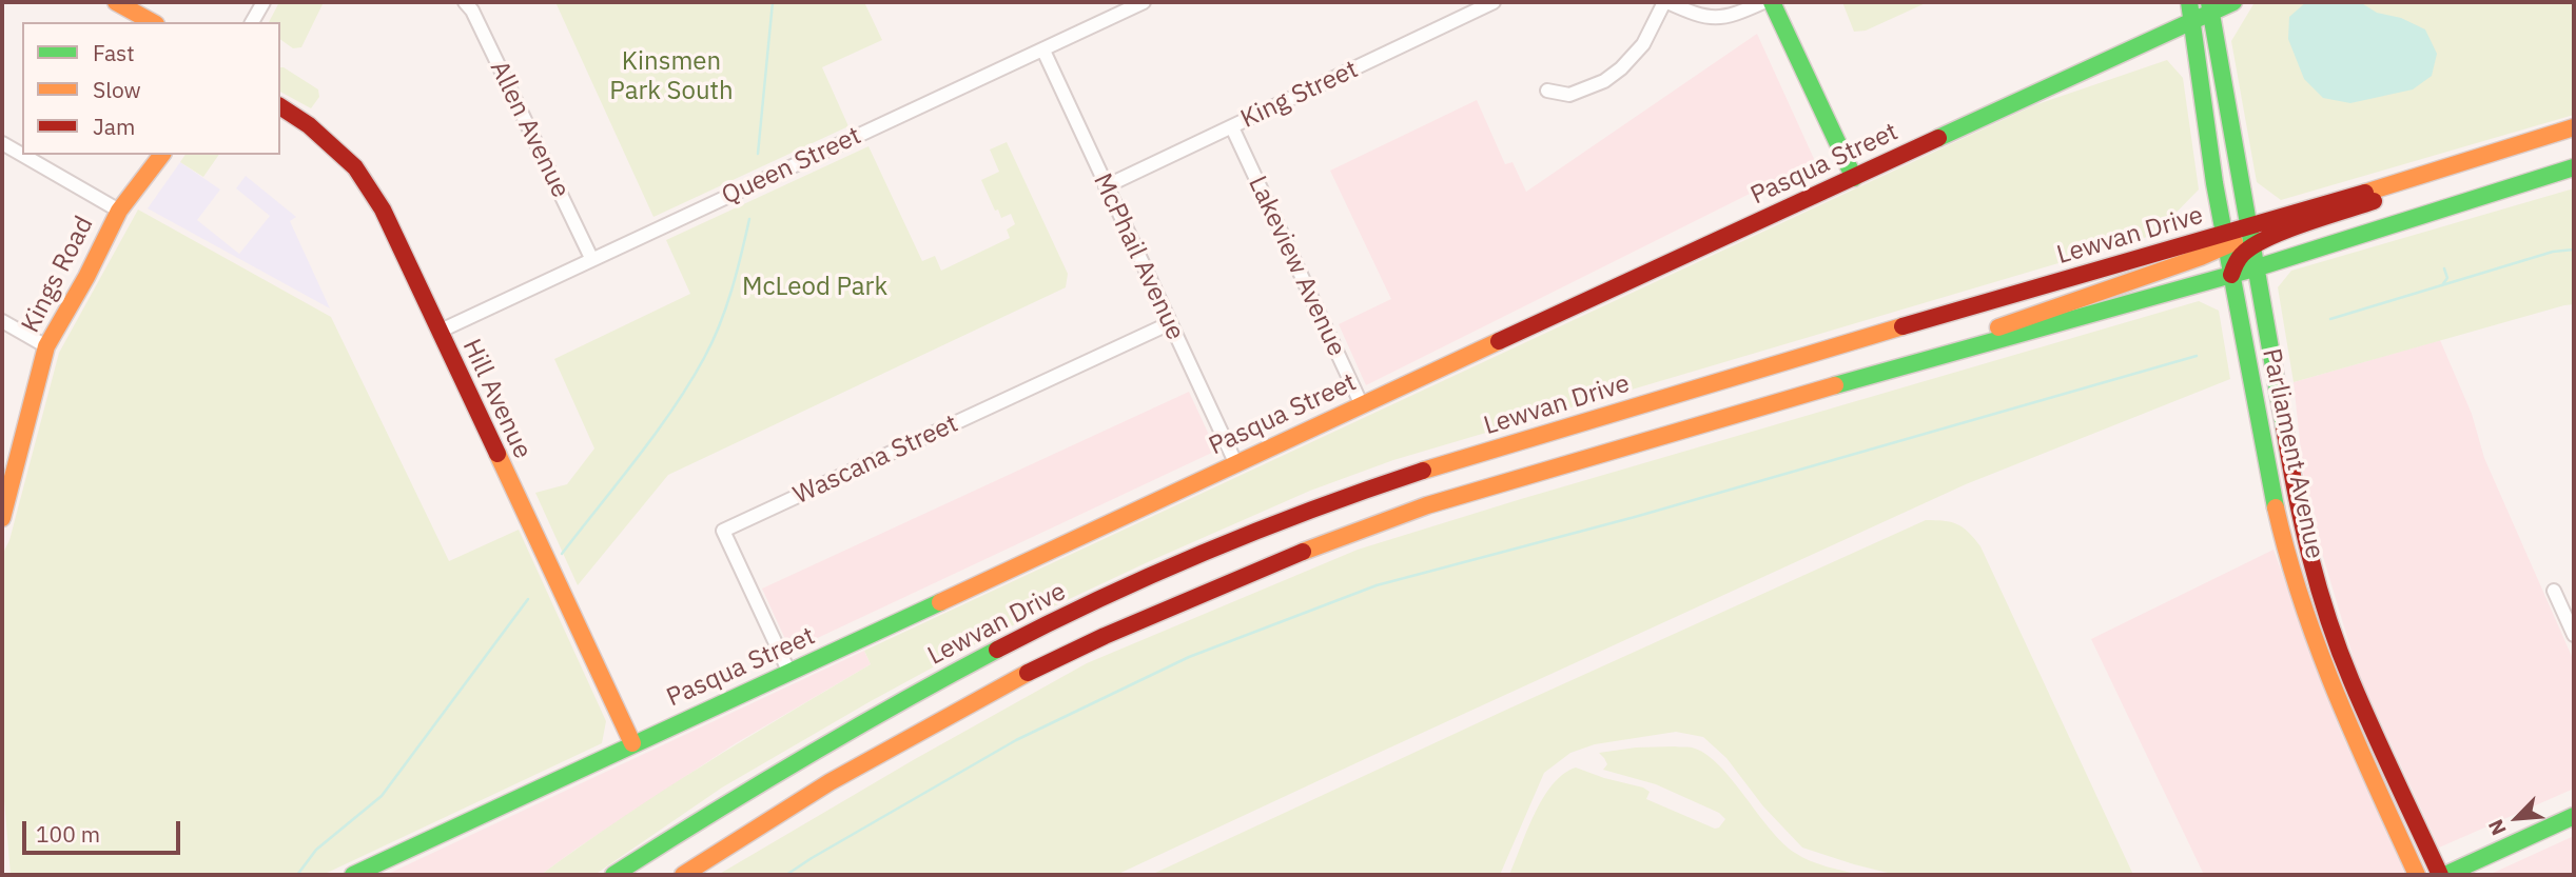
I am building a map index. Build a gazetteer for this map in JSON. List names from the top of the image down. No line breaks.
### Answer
{"streets":{"main road":["Pasqua Street","Lewvan Drive","Kings Road","Hill Avenue","Parliament Avenue"],"street":["King Street","Allen Avenue","Queen Street","McPhail Avenue","Lakeview Avenue","Wascana Street"]},"crossings":[["King Street","McPhail Avenue"],["King Street","Lakeview Avenue"],["Allen Avenue","Queen Street"],["Pasqua Street","McPhail Avenue"],["Pasqua Street","Lakeview Avenue"],["Pasqua Street","Hill Avenue"],["Pasqua Street","Parliament Avenue"],["Pasqua Street","Wascana Street"],["Queen Street","McPhail Avenue"],["Queen Street","Hill Avenue"],["Lewvan Drive","Parliament Avenue"],["McPhail Avenue","Wascana Street"]],"parks":["Kinsmen Park South","McLeod Park"],"legend":["Fast","Slow","Jam"],"scale_bar":"100 m","north":"bottom left"}
